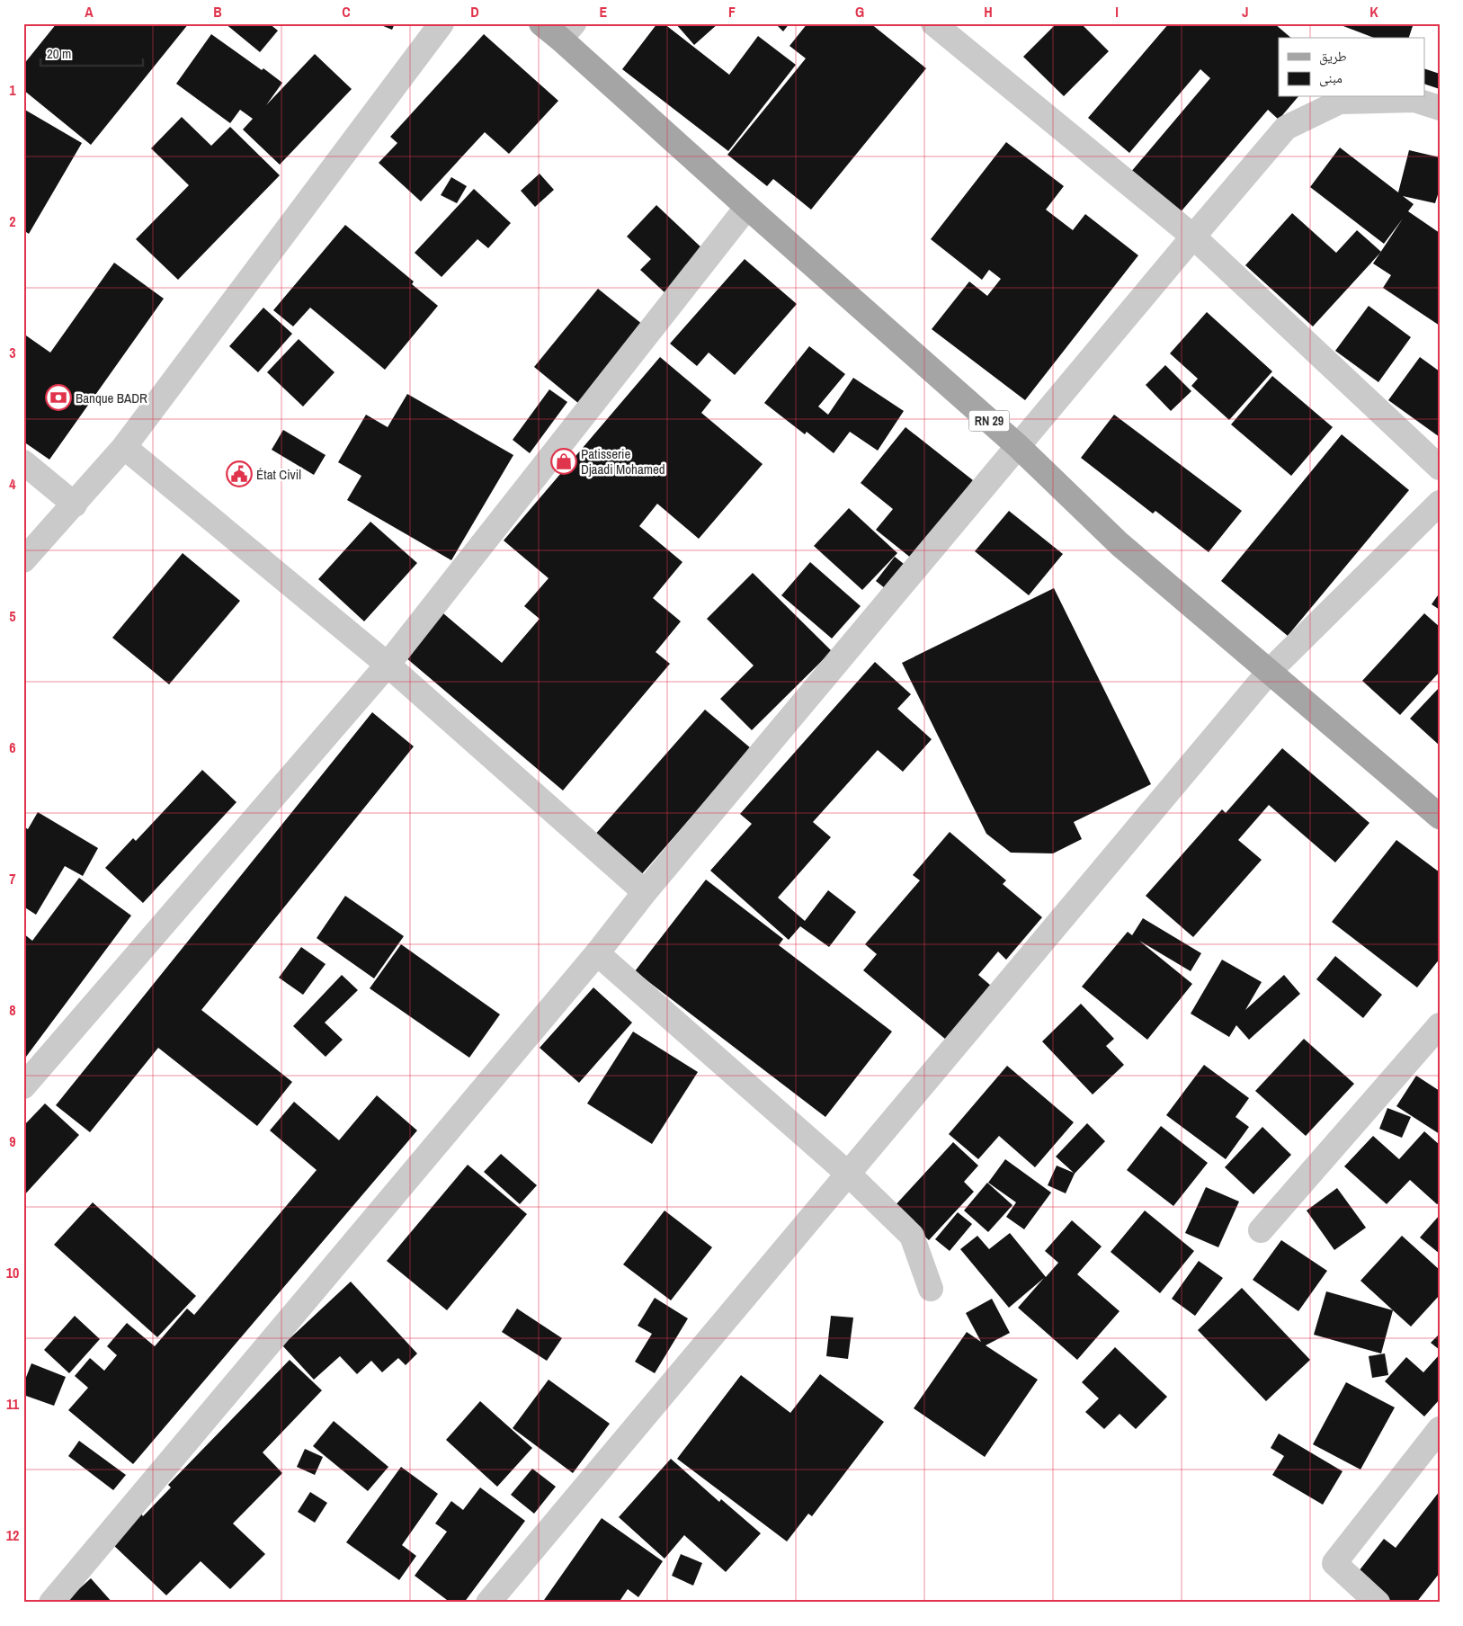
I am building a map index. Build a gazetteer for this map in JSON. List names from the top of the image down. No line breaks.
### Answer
{"streets":{"main road":["RN 29"]},"places":{"bank":["Banque BADR"],"shop":["Patisserie Djaadi Mohamed"],"public building":["État Civil"]},"legend":["طريق","مبنى"],"scale_bar":"20 m","grid":{"columns":["A","B","C","D","E","F","G","H","I","J","K"],"rows":["1","2","3","4","5","6","7","8","9","10","11","12"]}}
